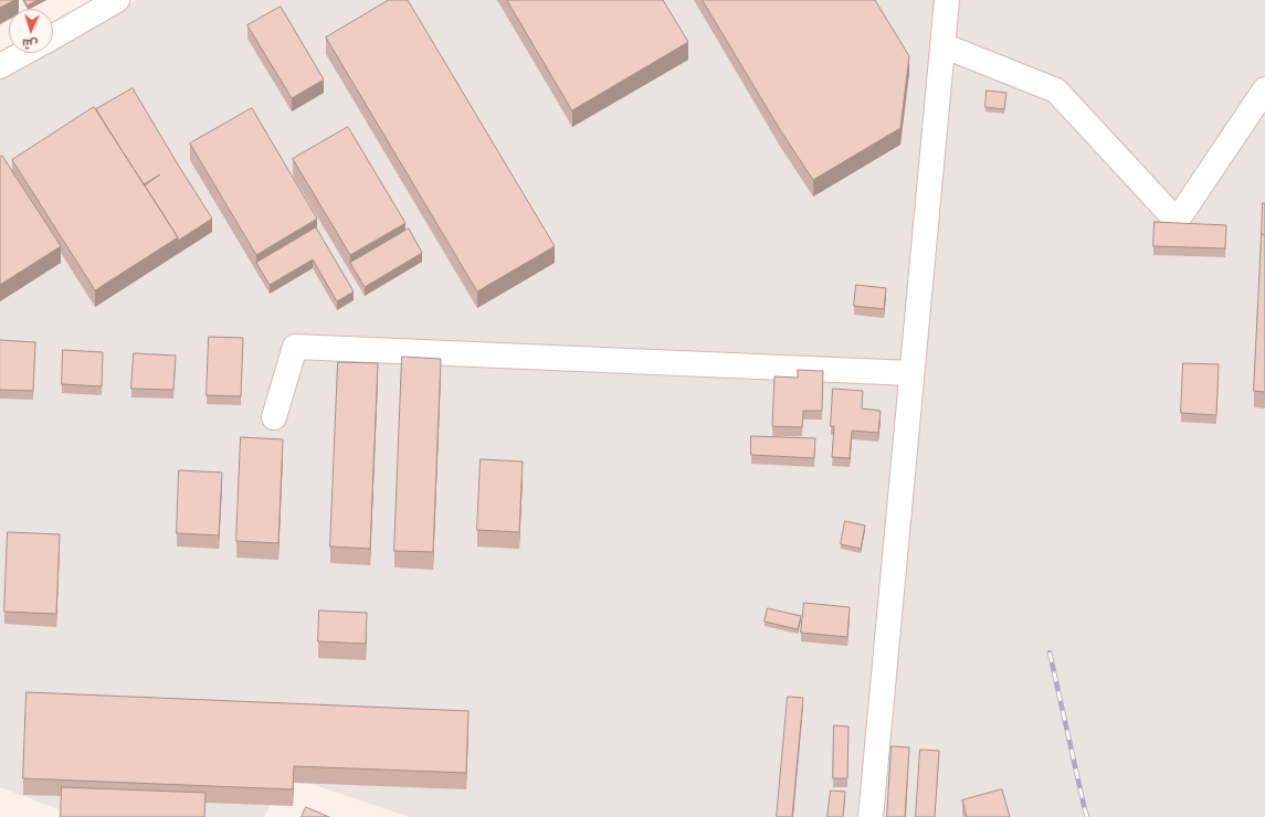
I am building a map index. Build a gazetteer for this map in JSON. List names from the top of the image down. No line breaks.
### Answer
{"north":"bottom"}
